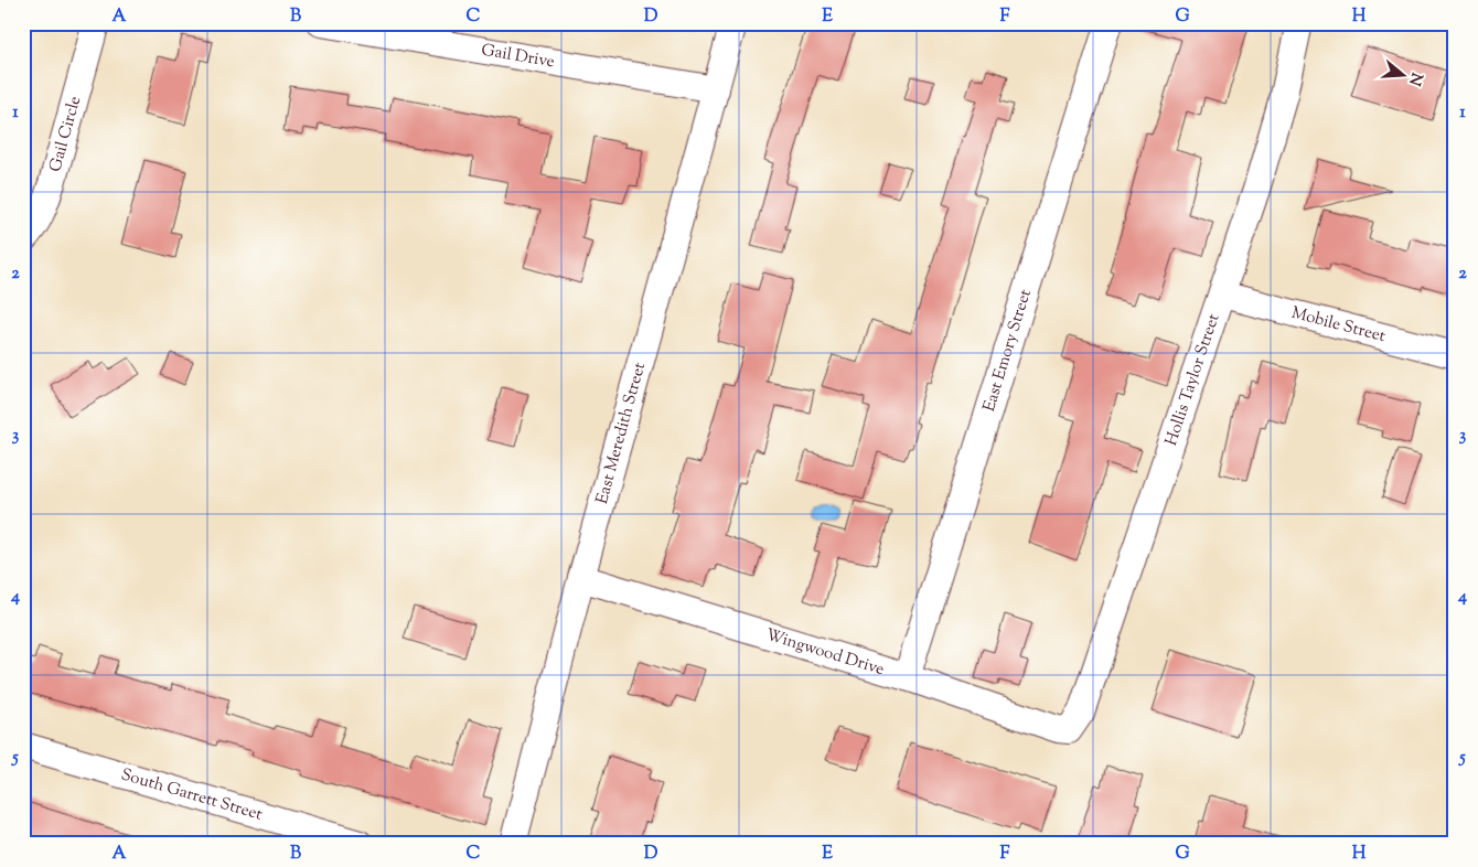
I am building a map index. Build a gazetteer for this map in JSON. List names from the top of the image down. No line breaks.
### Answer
{"streets":{"street":["Gail Drive","Gail Circle","Mobile Street","East Emory Street","Hollis Taylor Street","East Meredith Street","Wingwood Drive","South Garrett Street"]},"crossings":[["Gail Drive","East Meredith Street"],["Mobile Street","Hollis Taylor Street"],["East Emory Street","Wingwood Drive"],["Hollis Taylor Street","Wingwood Drive"],["East Meredith Street","Wingwood Drive"]],"north":"right","grid":{"columns":["A","B","C","D","E","F","G","H"],"rows":["1","2","3","4","5"]}}
